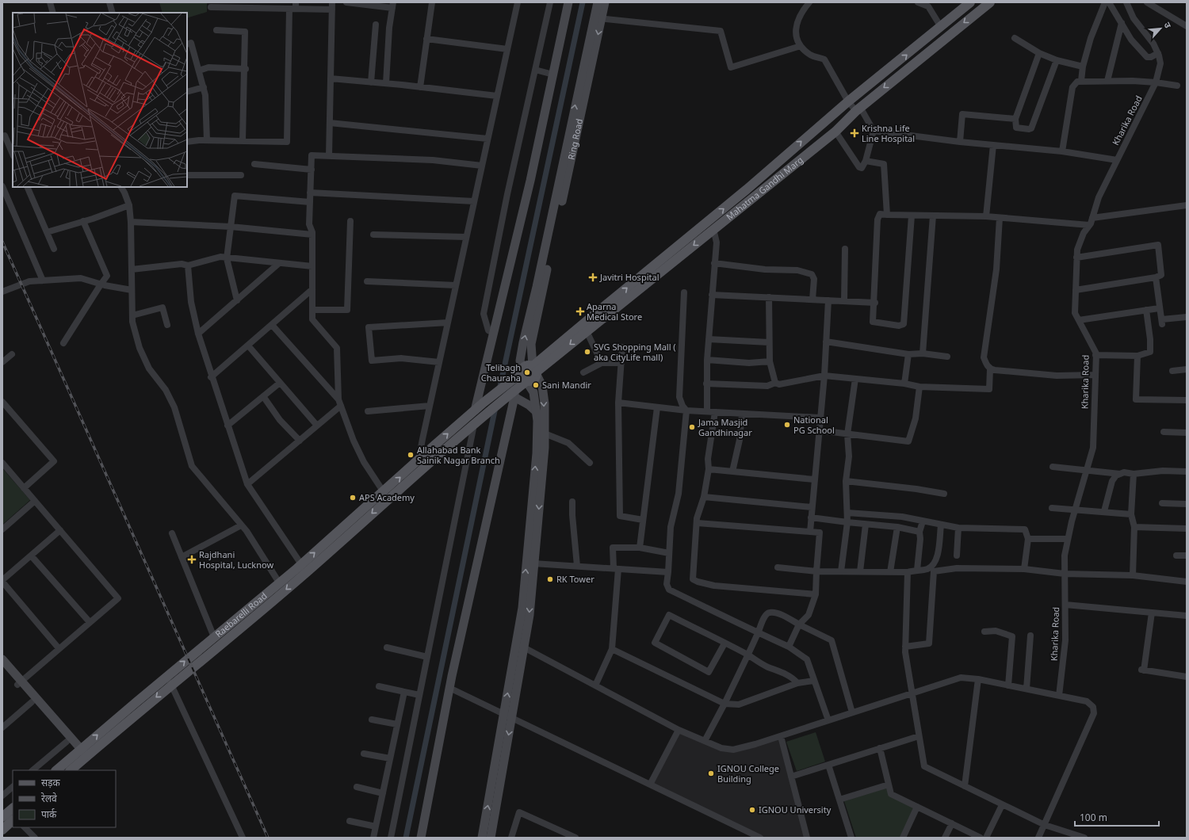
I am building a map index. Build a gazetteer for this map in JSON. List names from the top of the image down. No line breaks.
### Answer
{"streets":{"main road":["Mahatma Gandhi Marg","Raebarelli Road"],"street":["Kharika Road","Ring Road"]},"crossings":[["Ring Road","Mahatma Gandhi Marg"]],"places":{"health":["Krishna Life Line Hospital","Javitri Hospital","Aparna Medical Store","Rajdhani Hospital, Lucknow"],"other":["SVG Shopping Mall ( aka CityLife mall)","Telibagh Chauraha","Sani Mandir","National PG School","Jama Masjid Gandhinagar","Allahabad Bank Sainik Nagar Branch","APS Academy","RK Tower","IGNOU College Building","IGNOU University"]},"legend":["सड़क","रेलवे","पार्क"],"scale_bar":"100 m","north":"top right"}
